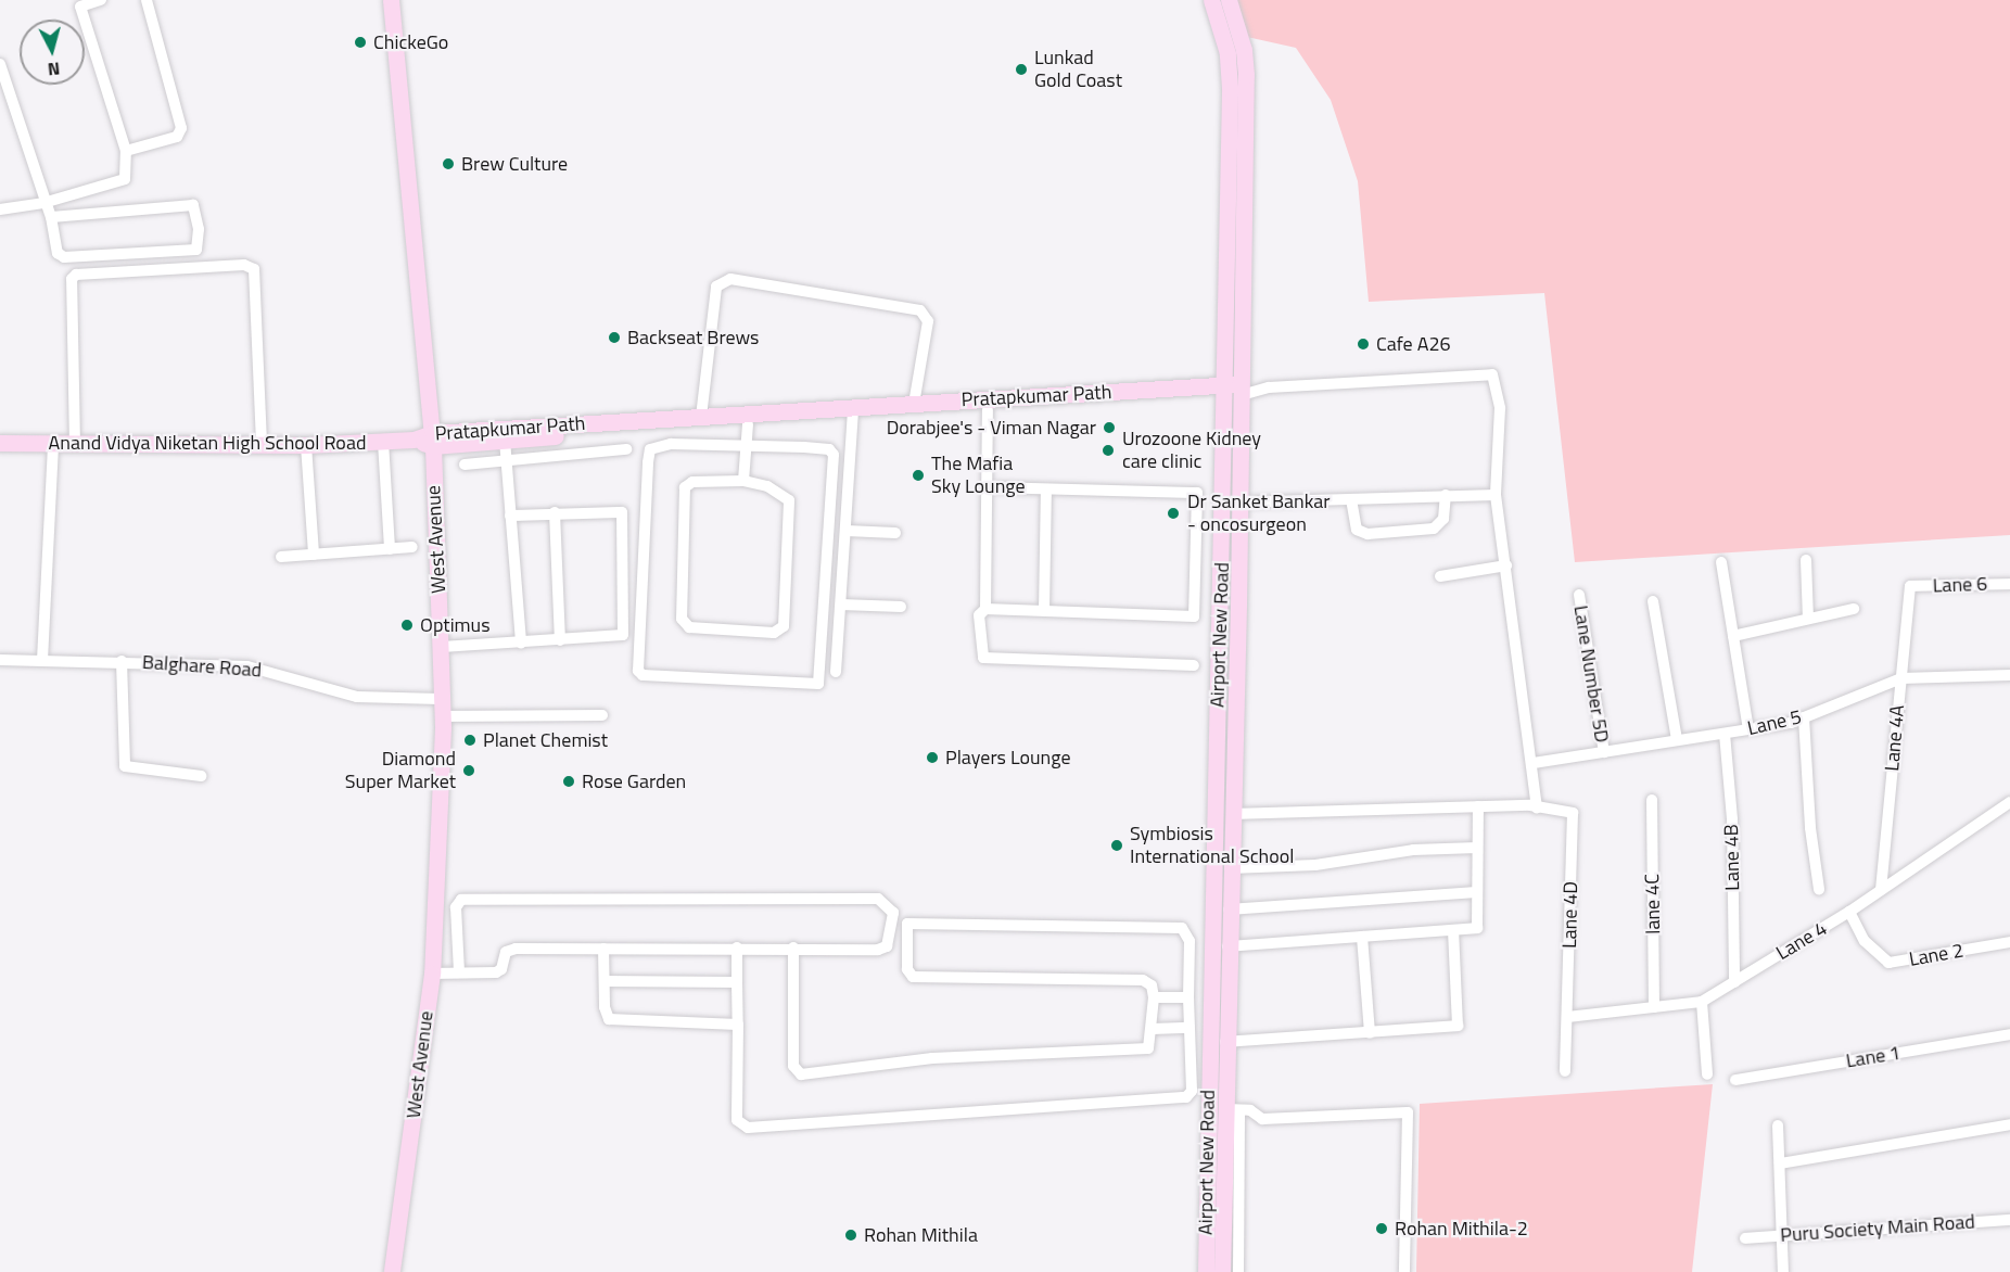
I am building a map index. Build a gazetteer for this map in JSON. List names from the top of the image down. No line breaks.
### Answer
{"streets":{"street":["Pratapkumar Path","Anand Vidya Niketan High School Road","West Avenue","Lane 6","Airport New Road","Balghare Road","Lane Number 5D","Lane 5","Lane 4A","Lane 4B","lane 4C","Lane 4D","Lane 4","Lane 2","Lane 1","Puru Society Main Road"]},"crossings":[["Pratapkumar Path","Anand Vidya Niketan High School Road"],["Pratapkumar Path","West Avenue"],["Pratapkumar Path","Airport New Road"],["West Avenue","Balghare Road"],["Lane 6","Lane 4A"],["Lane Number 5D","Lane 5"],["Lane 5","Lane 4A"],["Lane 5","Lane 4B"],["Lane 4A","Lane 4"],["Lane 4B","Lane 4"],["lane 4C","Lane 4"],["Lane 4D","Lane 4"],["Lane 4","Lane 2"]],"places":["ChickeGo","Lunkad Gold Coast","Brew Culture","Backseat Brews","Cafe A26","Dorabjee's - Viman Nagar","Urozoone Kidney care clinic","The Mafia Sky Lounge","Dr Sanket Bankar - oncosurgeon","Optimus","Planet Chemist","Players Lounge","Diamond Super Market","Rose Garden","Symbiosis International School","Rohan Mithila-2","Rohan Mithila"],"north":"bottom"}
